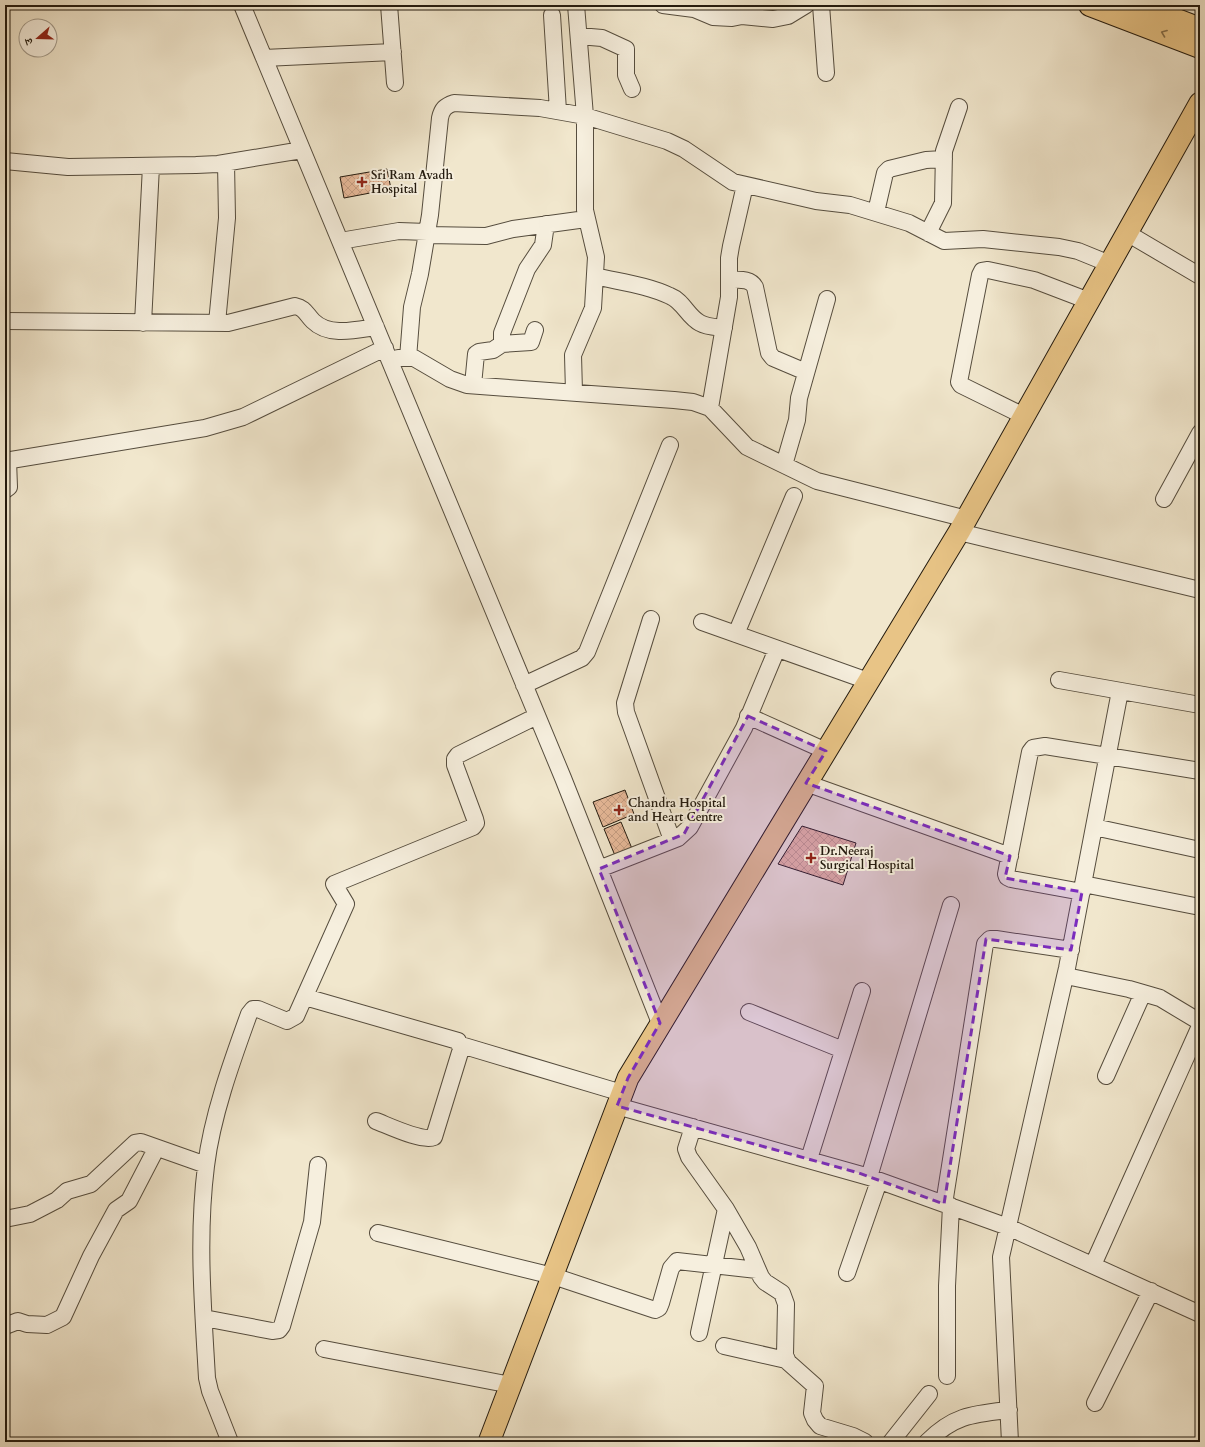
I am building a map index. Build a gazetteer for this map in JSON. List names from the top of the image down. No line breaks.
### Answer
{"places":{"health":["Sri Ram Avadh Hospital","Chandra Hospital and Heart Centre","Dr.Neeraj Surgical Hospital"]},"north":"left"}
